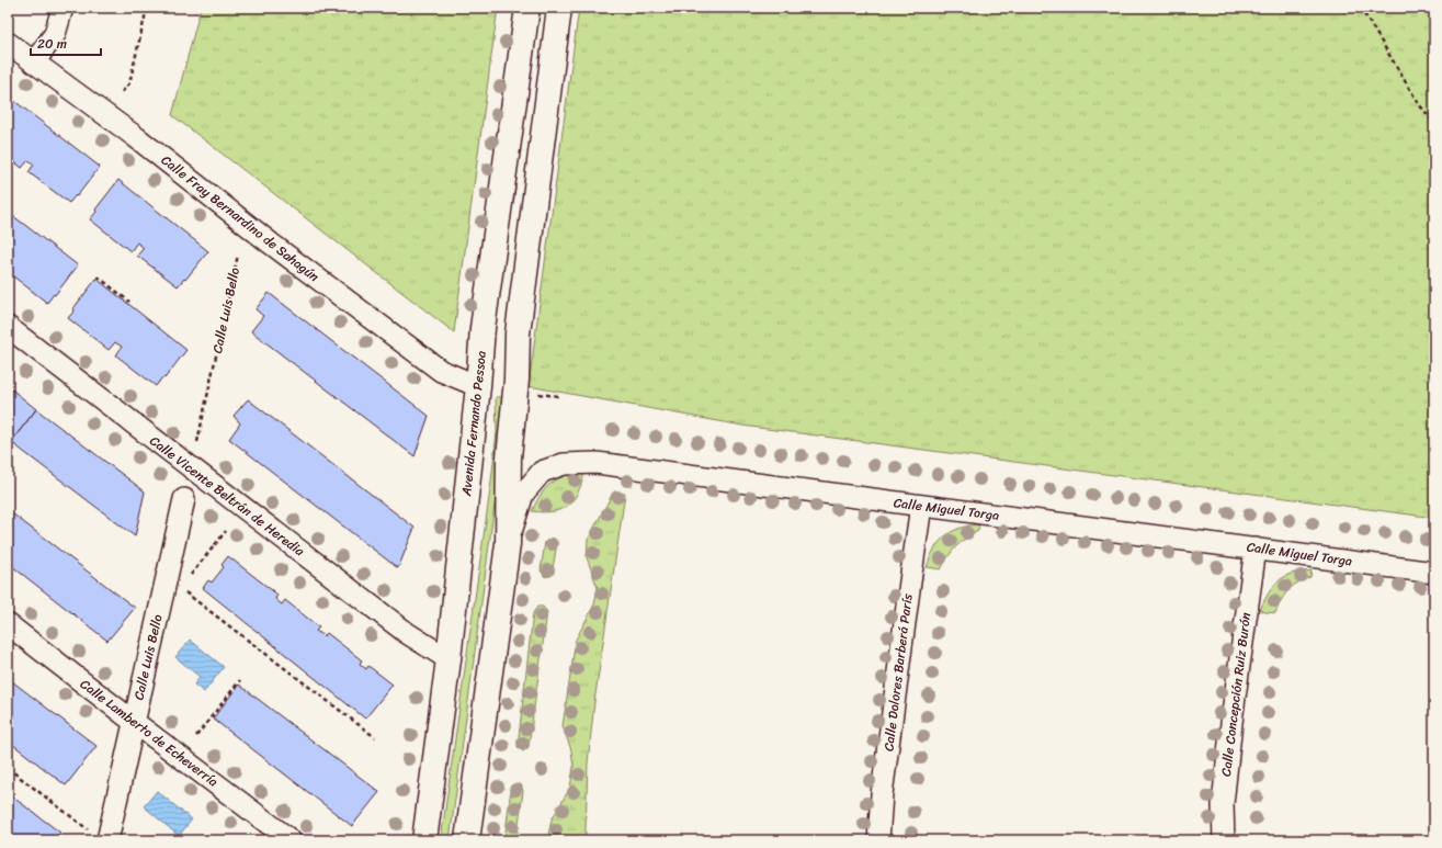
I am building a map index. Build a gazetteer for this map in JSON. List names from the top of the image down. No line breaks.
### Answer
{"streets":{"main road":["Avenida Fernando Pessoa"],"street":["Calle Fray Bernardino de Sahagún","Calle Luis Bello","Calle Vicente Beltrán de Heredia","Calle Miguel Torga","Calle Dolores Barberá París","Calle Concepción Ruiz Burón","Calle Lamberto de Echeverría"]},"crossings":[["Calle Fray Bernardino de Sahagún","Avenida Fernando Pessoa"],["Calle Luis Bello","Calle Lamberto de Echeverría"],["Avenida Fernando Pessoa","Calle Vicente Beltrán de Heredia"],["Calle Miguel Torga","Calle Dolores Barberá París"],["Calle Miguel Torga","Calle Concepción Ruiz Burón"]],"scale_bar":"20 m"}
